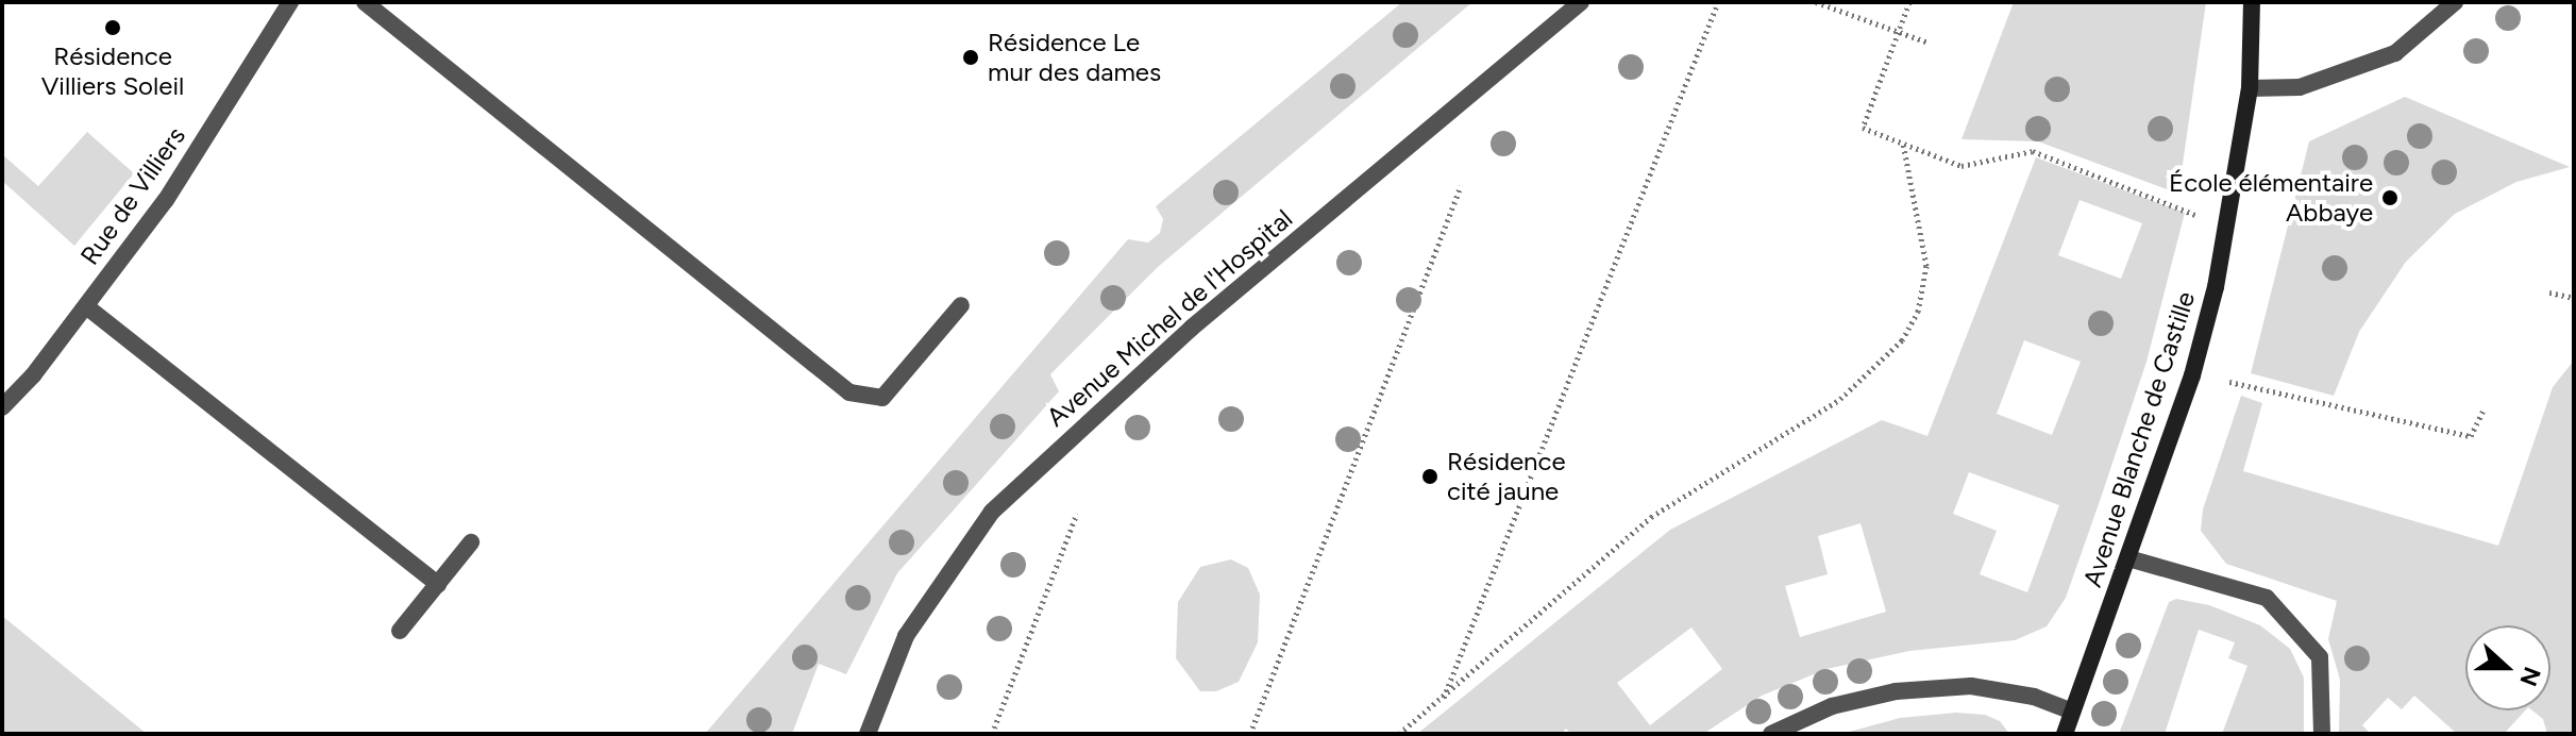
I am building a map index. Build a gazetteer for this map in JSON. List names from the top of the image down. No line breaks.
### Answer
{"streets":{"street":["Rue de Villiers","Avenue Michel de l'Hospital","Avenue Blanche de Castille"]},"places":["Résidence Villiers Soleil","Résidence Le mur des dames","École élémentaire Abbaye","Résidence cité jaune"],"north":"right"}
